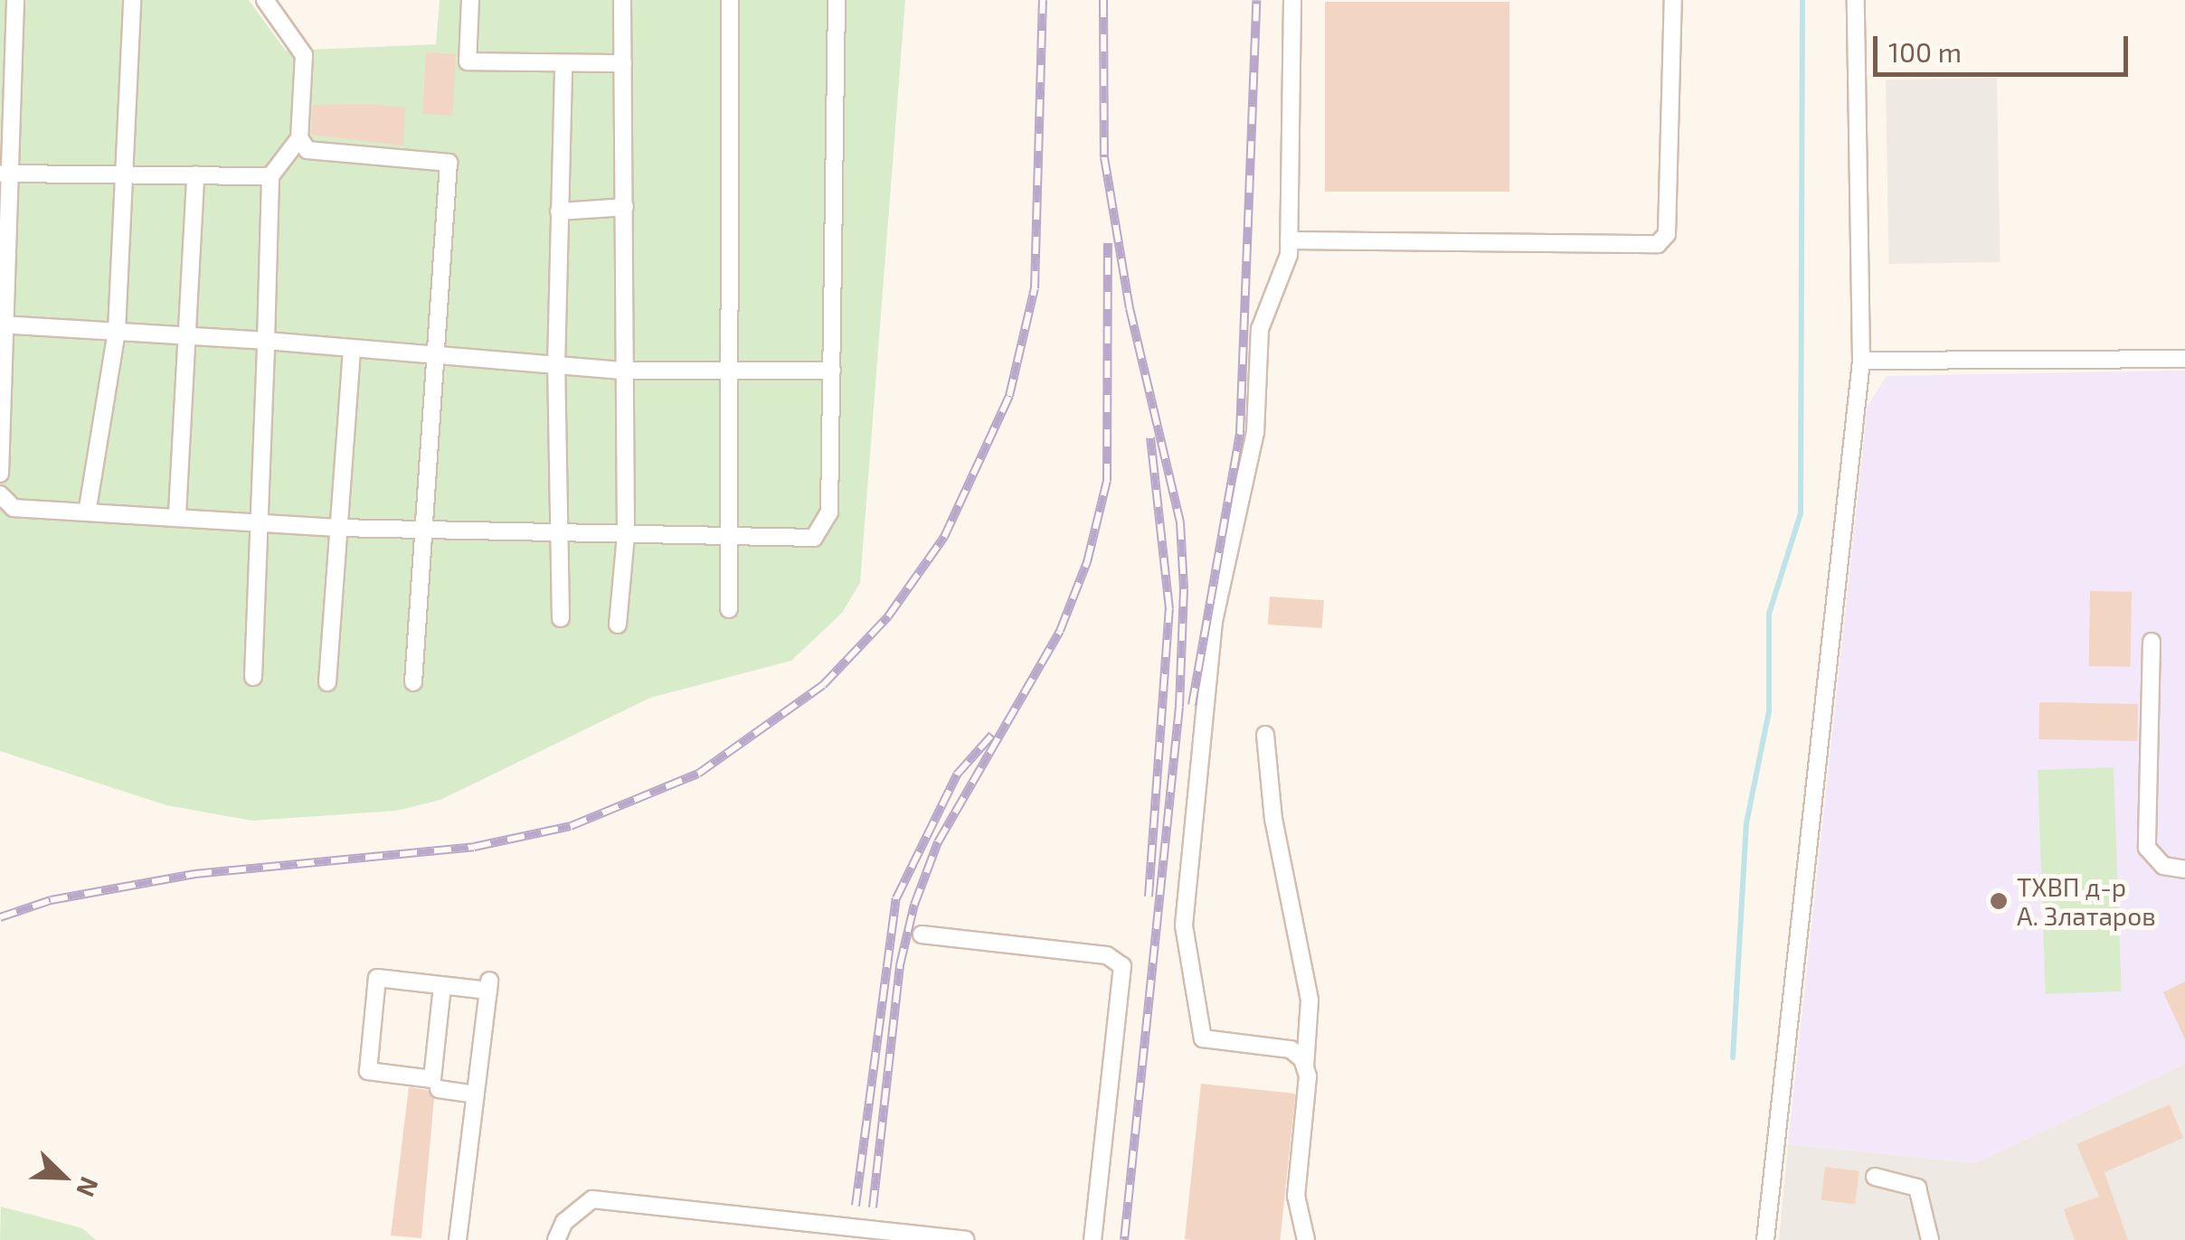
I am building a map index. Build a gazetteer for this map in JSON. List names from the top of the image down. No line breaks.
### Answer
{"places":["ТХВП д-р А. Златаров"],"scale_bar":"100 m","north":"bottom right"}
